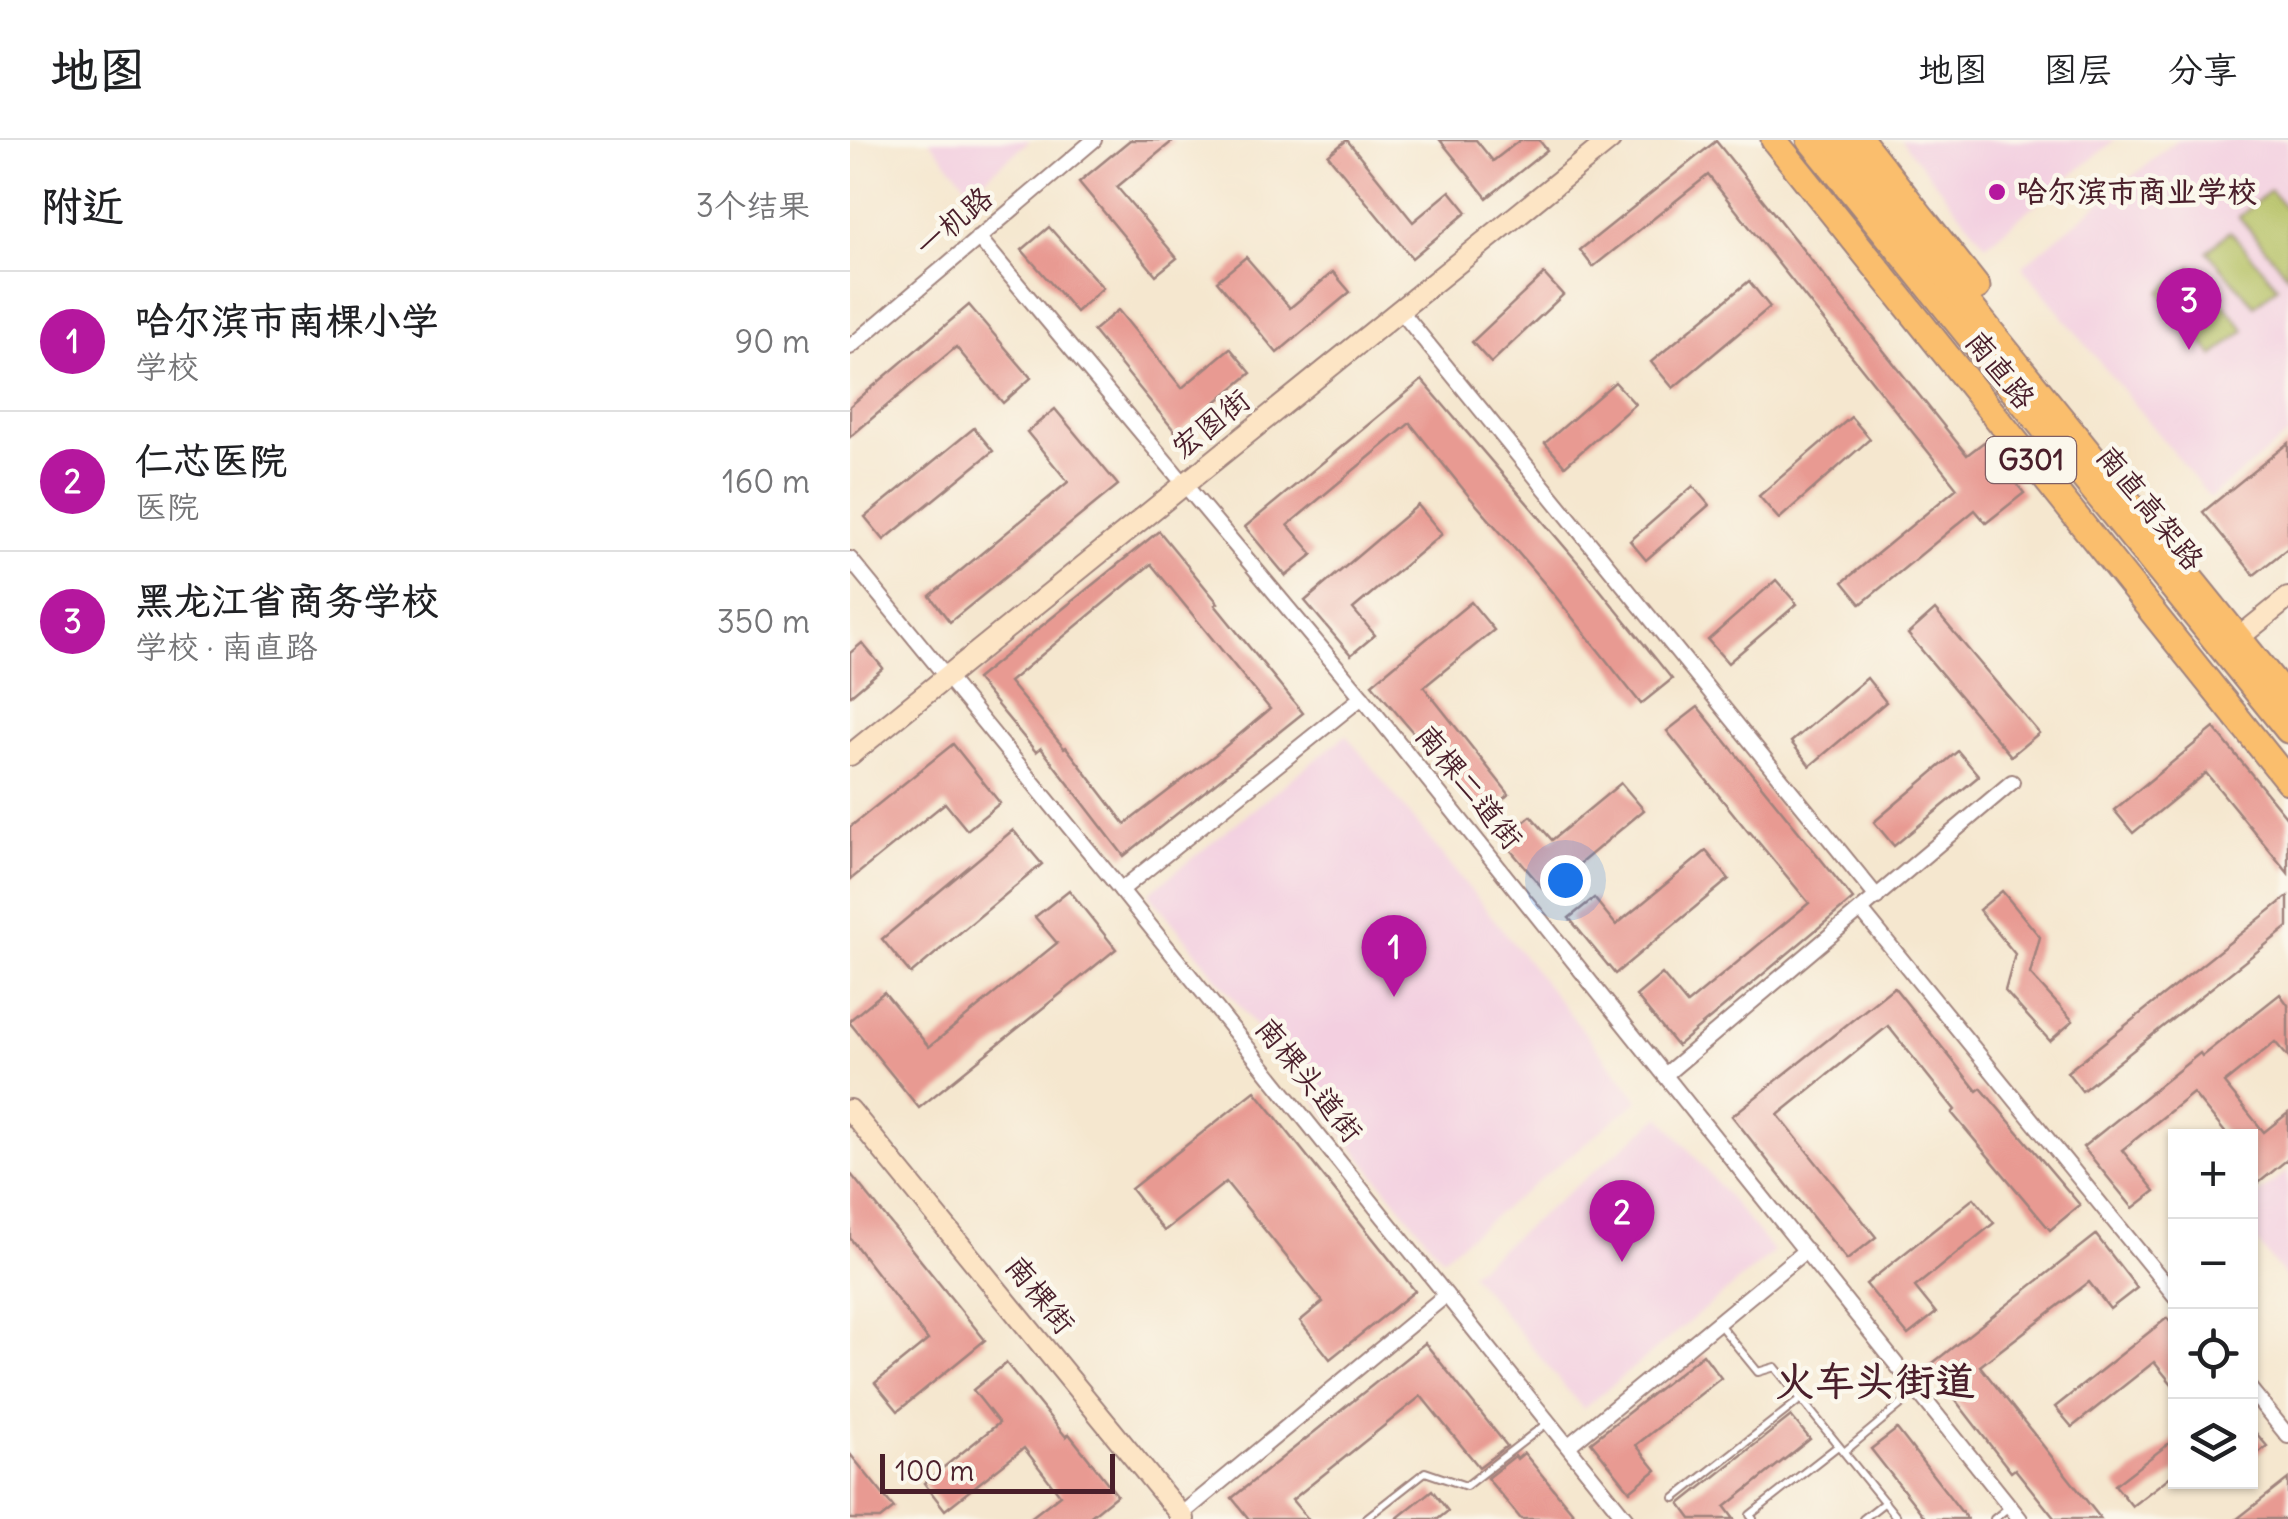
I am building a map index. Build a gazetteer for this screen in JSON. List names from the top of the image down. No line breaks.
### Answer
{"streets":{"highway":["南直路","G301","南直高架路"],"street":["一机路","宏图街","南棵二道街","南棵头道街","南棵街"]},"crossings":[["一机路","南棵二道街"],["宏图街","南棵二道街"],["宏图街","南棵头道街"]],"districts":["火车头街道"],"places":["哈尔滨市商业学校"],"scale_bar":"100 m","page":{"header":"地图","nav":["地图","图层","分享"],"heading":["附近","3个结果"],"pins":["3","1","2"],"list":[{"mark":"1","name":"哈尔滨市南棵小学","note":"学校","value":"90 m"},{"mark":"2","name":"仁芯医院","note":"医院","value":"160 m"},{"mark":"3","name":"黑龙江省商务学校","note":"学校 · 南直路","value":"350 m"}],"map_buttons":["+","−"],"scale":"100 m"}}
